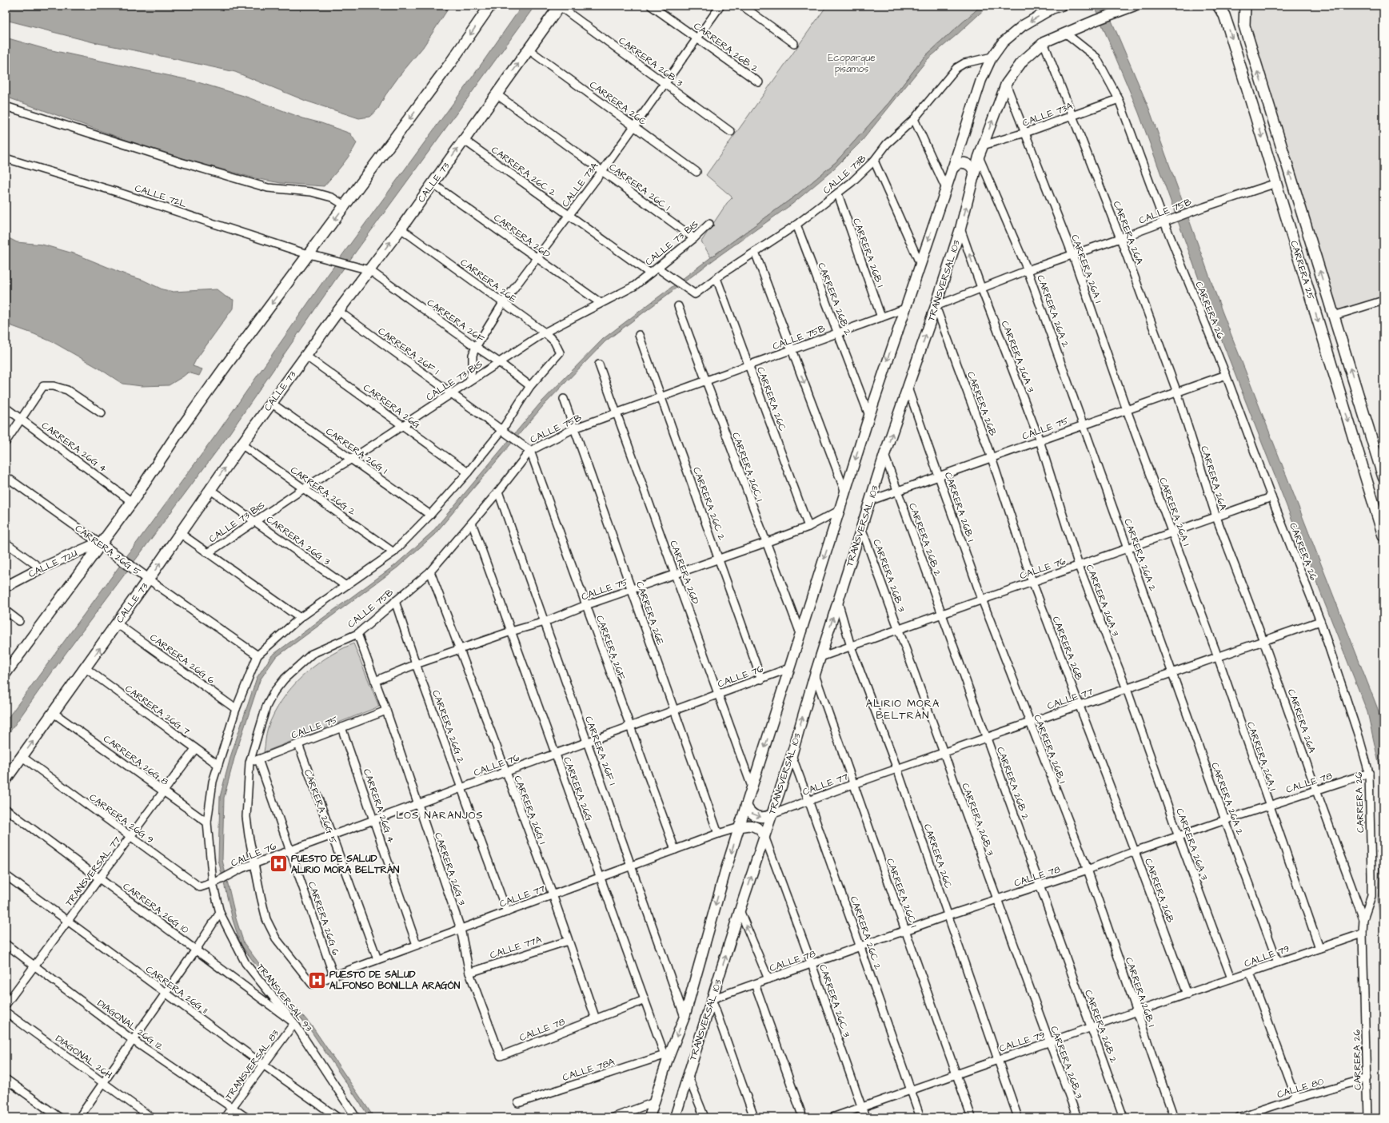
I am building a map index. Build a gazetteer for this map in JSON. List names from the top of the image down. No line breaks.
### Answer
{"streets":{"main road":["CALLE 73","CARRERA 25"],"street":["CARRERA 26B 2","CARRERA 26B 3","CARRERA 26C","CALLE 73A","CARRERA 26C 2","CALLE 73B","CARRERA 26C 1","CALLE 72L","CALLE 75B","CARRERA 26A","CARRERA 26D","CALLE 73 BIS","CARRERA 26B 1","CARRERA 26A 1","CARRERA 26E","TRANSVERSAL 103","CARRERA 26","CARRERA 26A 2","CARRERA 26F","CARRERA 26F 1","CARRERA 26A 3","CARRERA 26B","CARRERA 26G","CALLE 75","CARRERA 26G 4","CARRERA 26G 1","CARRERA 26G 2","CARRERA 26G 3","CARRERA 26G 5","CALLE 72U","CALLE 76","CARRERA 26G 6","CALLE 77","CARRERA 26G 7","CARRERA 26G 8","CALLE 78","CARRERA 26G 9","TRANSVERSAL 77","CARRERA 26G 10","CALLE 77A","CALLE 79","CARRERA 26G 11","TRANSVERSAL 93","CARRERA 26C 3","DIAGONAL 26G 12","DIAGONAL 26H","TRANSVERSAL 83","CALLE 78A","CALLE 80"]},"crossings":[["CARRERA 26B 2","CALLE 73A"],["CARRERA 26B 2","CALLE 73B"],["CARRERA 26B 2","CALLE 75B"],["CARRERA 26B 2","TRANSVERSAL 103"],["CARRERA 26B 2","CALLE 75"],["CARRERA 26B 2","CALLE 76"],["CARRERA 26B 2","CALLE 77"],["CARRERA 26B 2","CALLE 78"],["CARRERA 26B 2","CALLE 79"],["CARRERA 26B 3","CALLE 73A"],["CARRERA 26B 3","CALLE 73"],["CARRERA 26B 3","TRANSVERSAL 103"],["CARRERA 26B 3","CALLE 76"],["CARRERA 26B 3","CALLE 77"],["CARRERA 26B 3","CALLE 78"],["CARRERA 26B 3","CALLE 79"],["CARRERA 26C","CALLE 73A"],["CARRERA 26C","CALLE 73B"],["CARRERA 26C","CALLE 73"],["CARRERA 26C","CALLE 75B"],["CARRERA 26C","TRANSVERSAL 103"],["CARRERA 26C","CALLE 75"],["CARRERA 26C","CALLE 76"],["CARRERA 26C","CALLE 77"],["CARRERA 26C","CALLE 78"],["CARRERA 26C","CALLE 79"],["CALLE 73A","CARRERA 26C 2"],["CALLE 73A","CARRERA 26C 1"],["CALLE 73A","CARRERA 26A"],["CALLE 73A","CARRERA 26D"],["CALLE 73A","CALLE 73 BIS"],["CALLE 73A","CARRERA 26A 1"],["CALLE 73A","CARRERA 26E"],["CALLE 73A","TRANSVERSAL 103"],["CALLE 73A","CARRERA 26"],["CALLE 73A","CARRERA 26F"],["CARRERA 26C 2","CALLE 73"],["CARRERA 26C 2","CALLE 75B"],["CARRERA 26C 2","CALLE 73 BIS"],["CARRERA 26C 2","TRANSVERSAL 103"],["CARRERA 26C 2","CALLE 75"],["CARRERA 26C 2","CALLE 76"],["CARRERA 26C 2","CALLE 77"],["CARRERA 26C 2","CALLE 78"],["CARRERA 26C 2","CALLE 79"],["CALLE 73B","CALLE 73 BIS"],["CALLE 73B","CARRERA 26B 1"],["CALLE 73","CARRERA 26C 1"],["CALLE 73","CARRERA 26D"],["CALLE 73","CARRERA 26E"],["CALLE 73","CARRERA 26F"],["CALLE 73","CARRERA 26F 1"],["CALLE 73","CARRERA 26G"],["CALLE 73","CARRERA 26G 1"],["CALLE 73","CARRERA 26G 2"],["CALLE 73","CARRERA 26G 3"],["CALLE 73","CARRERA 26G 5"],["CALLE 73","CARRERA 26G 6"],["CALLE 73","CARRERA 26G 7"],["CALLE 73","CARRERA 26G 8"],["CALLE 73","CARRERA 26G 9"],["CARRERA 26C 1","CALLE 75B"],["CARRERA 26C 1","CALLE 73 BIS"],["CARRERA 26C 1","TRANSVERSAL 103"],["CARRERA 26C 1","CALLE 75"],["CARRERA 26C 1","CALLE 77"],["CARRERA 26C 1","CALLE 78"],["CARRERA 26C 1","CALLE 79"],["CALLE 72L","CARRERA 26F"],["CALLE 75B","CARRERA 26A"],["CALLE 75B","CARRERA 26D"],["CALLE 75B","CARRERA 26B 1"],["CALLE 75B","CARRERA 26A 1"],["CALLE 75B","CARRERA 25"],["CALLE 75B","CARRERA 26E"],["CALLE 75B","TRANSVERSAL 103"],["CALLE 75B","CARRERA 26"],["CALLE 75B","CARRERA 26A 2"],["CALLE 75B","CARRERA 26F"],["CALLE 75B","CARRERA 26F 1"],["CALLE 75B","CARRERA 26A 3"],["CALLE 75B","CARRERA 26B"],["CALLE 75B","CARRERA 26G"],["CALLE 75B","CALLE 75"],["CALLE 75B","CARRERA 26G 1"],["CALLE 75B","CARRERA 26G 2"],["CALLE 75B","CARRERA 26G 3"],["CARRERA 26A","TRANSVERSAL 103"],["CARRERA 26A","CARRERA 26"],["CARRERA 26A","CALLE 75"],["CARRERA 26A","CALLE 76"],["CARRERA 26A","CALLE 77"],["CARRERA 26A","CALLE 78"],["CARRERA 26D","CALLE 73 BIS"],["CARRERA 26D","CALLE 75"],["CARRERA 26D","CALLE 76"],["CALLE 73 BIS","CARRERA 26E"],["CALLE 73 BIS","CARRERA 26F"],["CALLE 73 BIS","CARRERA 26F 1"],["CALLE 73 BIS","CARRERA 26G"],["CALLE 73 BIS","CARRERA 26G 1"],["CALLE 73 BIS","CARRERA 26G 2"],["CALLE 73 BIS","CARRERA 26G 3"],["CARRERA 26B 1","TRANSVERSAL 103"],["CARRERA 26B 1","CALLE 75"],["CARRERA 26B 1","CALLE 76"],["CARRERA 26B 1","CALLE 77"],["CARRERA 26B 1","CALLE 78"],["CARRERA 26B 1","CALLE 79"],["CARRERA 26A 1","TRANSVERSAL 103"],["CARRERA 26A 1","CALLE 75"],["CARRERA 26A 1","CALLE 76"],["CARRERA 26A 1","CALLE 77"],["CARRERA 26A 1","CALLE 78"],["CARRERA 26A 1","CALLE 79"],["CARRERA 26E","CARRERA 26F"],["CARRERA 26E","CALLE 75"],["CARRERA 26E","CALLE 76"],["CARRERA 26E","CALLE 77"],["TRANSVERSAL 103","CARRERA 26"],["TRANSVERSAL 103","CARRERA 26A 2"],["TRANSVERSAL 103","CARRERA 26A 3"],["TRANSVERSAL 103","CARRERA 26B"],["TRANSVERSAL 103","CALLE 75"],["TRANSVERSAL 103","CALLE 76"],["TRANSVERSAL 103","CALLE 77"],["TRANSVERSAL 103","CALLE 78"],["TRANSVERSAL 103","CARRERA 26C 3"],["CARRERA 26","CALLE 75"],["CARRERA 26","CALLE 76"],["CARRERA 26","CALLE 77"],["CARRERA 26","CALLE 78"],["CARRERA 26","CALLE 79"],["CARRERA 26","CALLE 80"],["CARRERA 26A 2","CALLE 75"],["CARRERA 26A 2","CALLE 76"],["CARRERA 26A 2","CALLE 77"],["CARRERA 26A 2","CALLE 78"],["CARRERA 26A 2","CALLE 79"],["CARRERA 26F","CARRERA 26F 1"],["CARRERA 26F","CALLE 75"],["CARRERA 26F","CALLE 76"],["CARRERA 26F","CALLE 77"],["CARRERA 26F 1","CALLE 75"],["CARRERA 26F 1","CALLE 76"],["CARRERA 26F 1","CALLE 77"],["CARRERA 26A 3","CALLE 75"],["CARRERA 26A 3","CALLE 76"],["CARRERA 26A 3","CALLE 77"],["CARRERA 26A 3","CALLE 78"],["CARRERA 26A 3","CALLE 79"],["CARRERA 26B","CALLE 75"],["CARRERA 26B","CALLE 76"],["CARRERA 26B","CALLE 77"],["CARRERA 26B","CALLE 78"],["CARRERA 26B","CALLE 79"],["CARRERA 26G","CALLE 75"],["CARRERA 26G","CALLE 76"],["CARRERA 26G","CALLE 77"],["CARRERA 26G","CALLE 78"],["CARRERA 26G","CALLE 78A"],["CALLE 75","CARRERA 26G 4"],["CALLE 75","CARRERA 26G 1"],["CALLE 75","CARRERA 26G 2"],["CALLE 75","CARRERA 26G 3"],["CALLE 75","CARRERA 26G 5"],["CALLE 75","CARRERA 26G 6"],["CARRERA 26G 4","CALLE 76"],["CARRERA 26G 4","CALLE 77"],["CARRERA 26G 1","CALLE 76"],["CARRERA 26G 1","CALLE 77"],["CARRERA 26G 1","CALLE 78"],["CARRERA 26G 1","CALLE 77A"],["CARRERA 26G 2","CALLE 76"],["CARRERA 26G 2","CALLE 77"],["CARRERA 26G 3","CALLE 76"],["CARRERA 26G 3","CALLE 77"],["CARRERA 26G 3","CALLE 78"],["CARRERA 26G 3","CALLE 77A"],["CARRERA 26G 5","CALLE 72U"],["CARRERA 26G 5","CALLE 76"],["CARRERA 26G 5","CALLE 77"],["CARRERA 26G 5","TRANSVERSAL 93"],["CALLE 76","CARRERA 26G 6"],["CALLE 76","CALLE 77"],["CALLE 76","CARRERA 26G 9"],["CALLE 76","TRANSVERSAL 93"],["CARRERA 26G 6","CALLE 77"],["CARRERA 26G 6","TRANSVERSAL 93"],["CARRERA 26G 7","TRANSVERSAL 77"],["CARRERA 26G 7","TRANSVERSAL 93"],["CARRERA 26G 8","TRANSVERSAL 77"],["CARRERA 26G 8","TRANSVERSAL 93"],["CALLE 78","CARRERA 26C 3"],["CARRERA 26G 9","TRANSVERSAL 77"],["CARRERA 26G 9","TRANSVERSAL 93"],["TRANSVERSAL 77","CARRERA 26G 10"],["TRANSVERSAL 77","CARRERA 26G 11"],["TRANSVERSAL 77","DIAGONAL 26G 12"],["CARRERA 26G 10","TRANSVERSAL 93"],["CARRERA 26G 10","TRANSVERSAL 83"],["CALLE 79","CARRERA 26C 3"],["CARRERA 26G 11","TRANSVERSAL 83"],["TRANSVERSAL 93","TRANSVERSAL 83"],["DIAGONAL 26G 12","TRANSVERSAL 83"]],"districts":["ALIRIO MORA BELTRÁN","LOS NARANJOS"],"parks":["Ecoparque pisamos"],"places":{"hospital":["PUESTO DE SALUD ALIRIO MORA BELTRÁN","PUESTO DE SALUD ALFONSO BONILLA ARAGÓN"]}}
